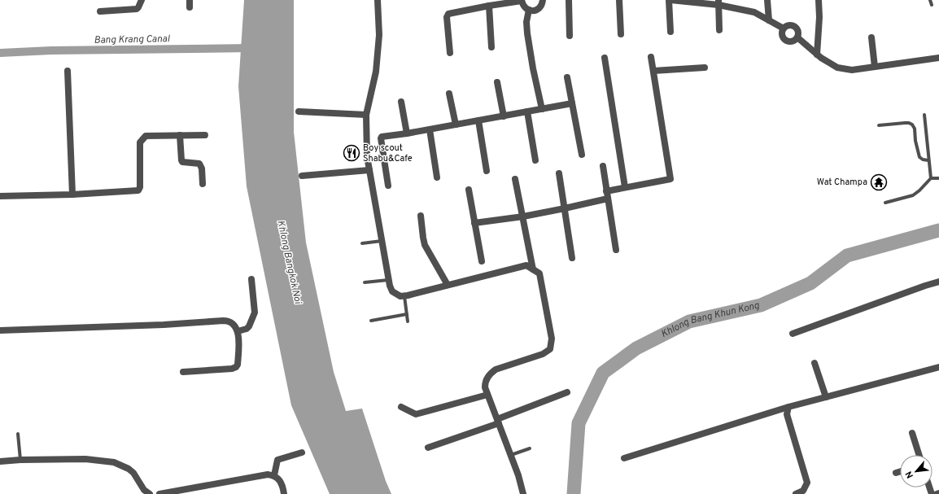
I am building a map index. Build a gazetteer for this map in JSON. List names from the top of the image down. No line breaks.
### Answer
{"water":["Bang Krang Canal","Khlong Bangkok Noi","Khlong Bang Khun Kong"],"places":{"restaurant":["Boy scout Shabu&Cafe"],"temple":["Wat Champa"]},"north":"bottom left"}
